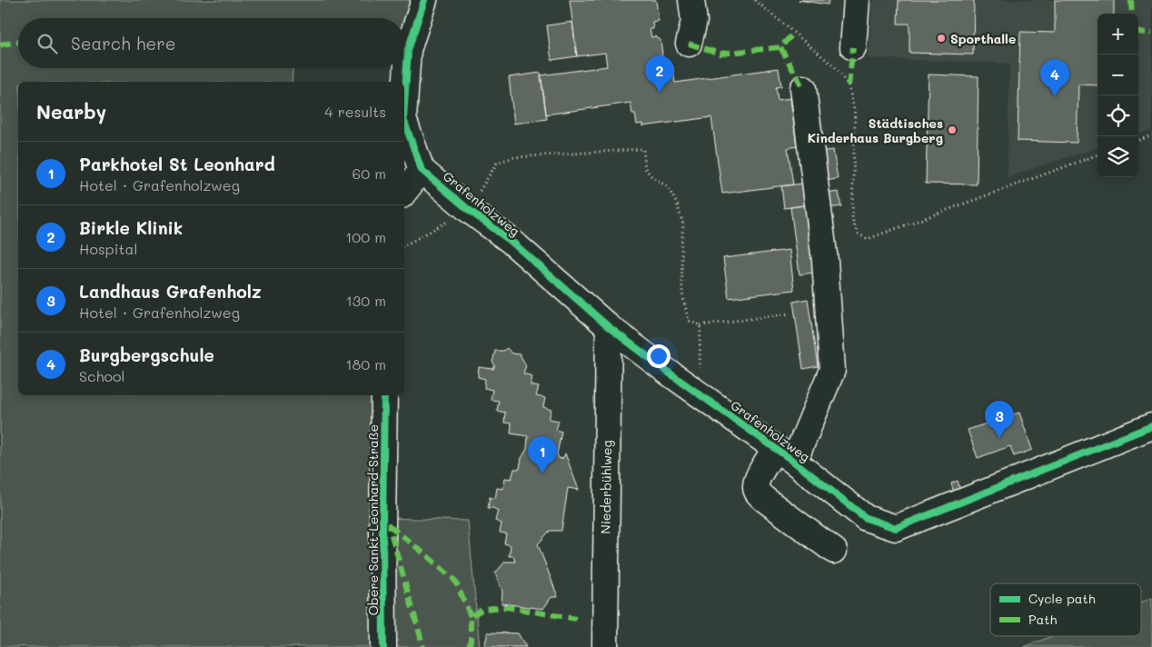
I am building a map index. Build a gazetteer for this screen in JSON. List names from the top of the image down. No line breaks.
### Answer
{"streets":{"street":["Grafenholzweg","Niederbühlweg","Obere Sankt-Leonhard-Straße"]},"crossings":[["Grafenholzweg","Niederbühlweg"]],"places":["Sporthalle","Städtisches Kinderhaus Burgberg"],"legend":["Cycle path","Path"],"page":{"map_buttons":["+","−"],"search":"Search here","pins":["2","4","3","1"],"heading":["Nearby","4 results"],"list":[{"mark":"1","name":"Parkhotel St Leonhard","note":"Hotel · Grafenholzweg","value":"60 m"},{"mark":"2","name":"Birkle Klinik","note":"Hospital","value":"100 m"},{"mark":"3","name":"Landhaus Grafenholz","note":"Hotel · Grafenholzweg","value":"130 m"},{"mark":"4","name":"Burgbergschule","note":"School","value":"180 m"}]}}
